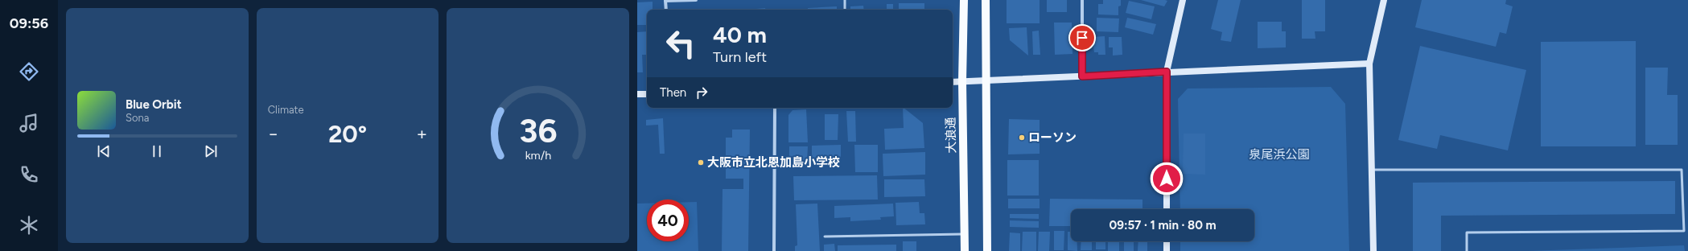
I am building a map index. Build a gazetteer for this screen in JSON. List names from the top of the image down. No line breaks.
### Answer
{"streets":{"main road":["大浪通"]},"parks":["泉尾浜公園"],"places":["ローソン","大阪市立北恩加島小学校"],"page":{"tabs":"09:56","tile":"Climate","turn":["40 m","Turn left"],"then":"Then","song":["Blue Orbit","Sona"],"heat":["−","20°","+"],"limit":"40","trip":"09:57 · 1 min · 80 m","gauge":["36","km/h"]}}
